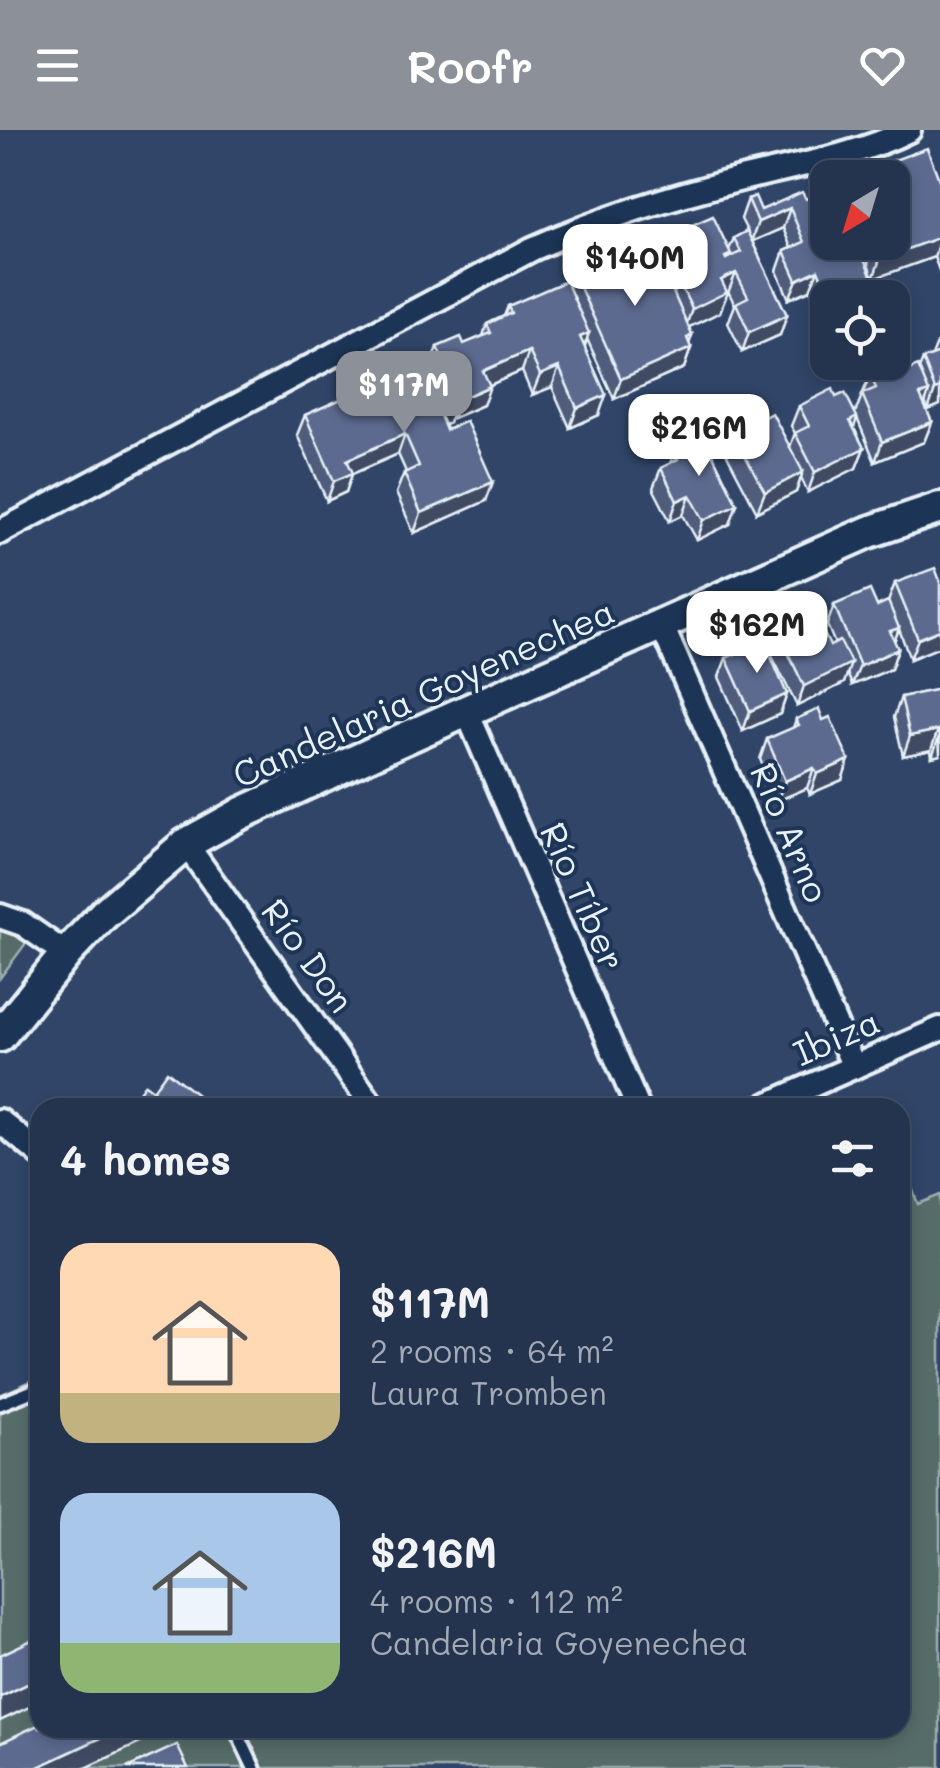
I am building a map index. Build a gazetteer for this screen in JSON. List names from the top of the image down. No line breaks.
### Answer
{"streets":{"street":["Candelaria Goyenechea","Río Arno","Río Tíber","Río Don","Ibiza"]},"crossings":[["Candelaria Goyenechea","Río Arno"],["Candelaria Goyenechea","Río Tíber"],["Candelaria Goyenechea","Río Don"],["Río Arno","Ibiza"]],"north":"bottom left","page":{"header":"Roofr","price":["$140M","$117M","$216M","$162M"],"heading":"4 homes","list":[{"name":"$117M","note":"2 rooms · 64 m² · Laura Tromben"},{"name":"$216M","note":"4 rooms · 112 m² · Candelaria Goyenechea"}]}}
